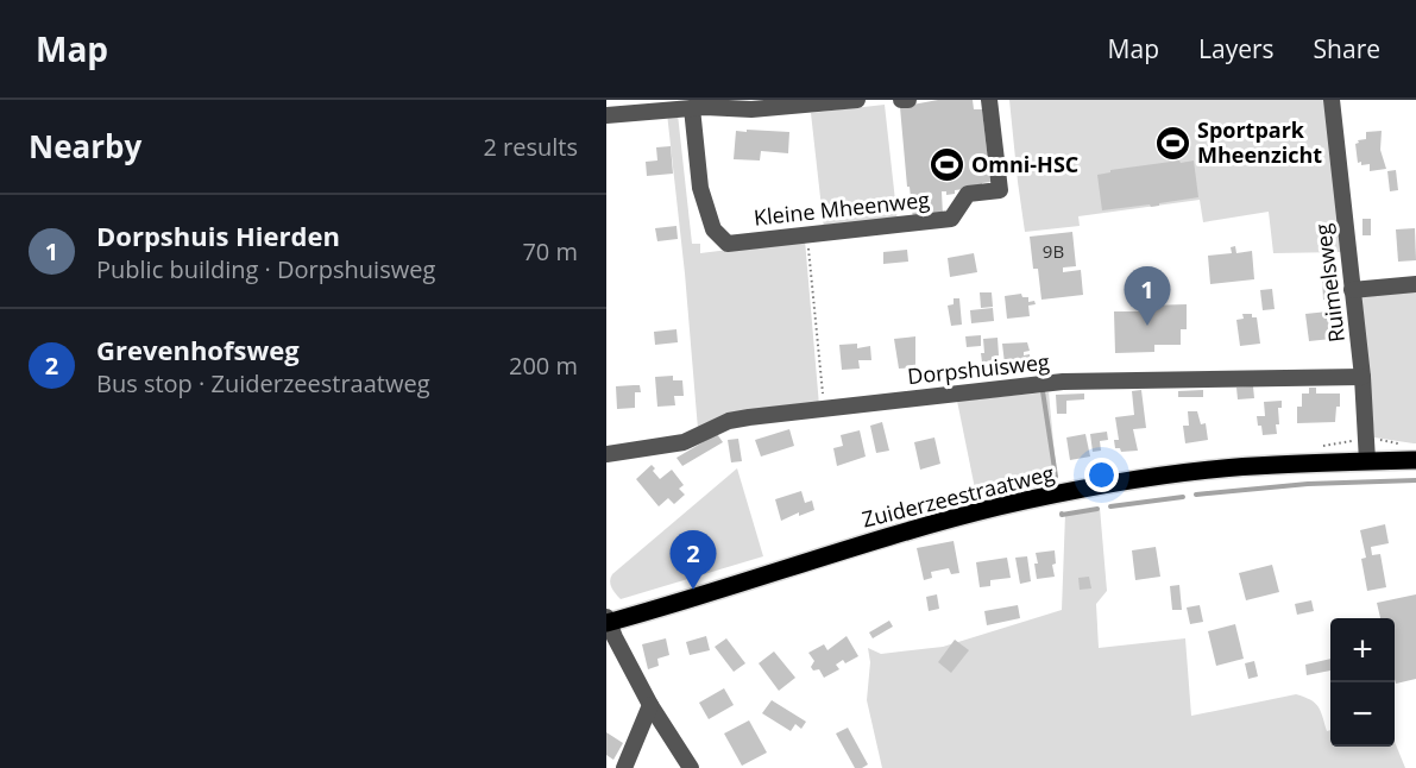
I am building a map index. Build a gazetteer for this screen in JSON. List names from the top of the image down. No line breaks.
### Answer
{"streets":{"main road":["Zuiderzeestraatweg"],"street":["Kleine Mheenweg","Ruimelsweg","Dorpshuisweg"]},"crossings":[["Ruimelsweg","Dorpshuisweg"],["Ruimelsweg","Zuiderzeestraatweg"]],"places":{"sports":["Sportpark Mheenzicht","Omni-HSC"]},"house_numbers":["9B"],"page":{"header":"Map","nav":["Map","Layers","Share"],"heading":["Nearby","2 results"],"list":[{"mark":"1","name":"Dorpshuis Hierden","note":"Public building · Dorpshuisweg","value":"70 m"},{"mark":"2","name":"Grevenhofsweg","note":"Bus stop · Zuiderzeestraatweg","value":"200 m"}],"pins":["1","2"],"map_buttons":["+","−"]}}
